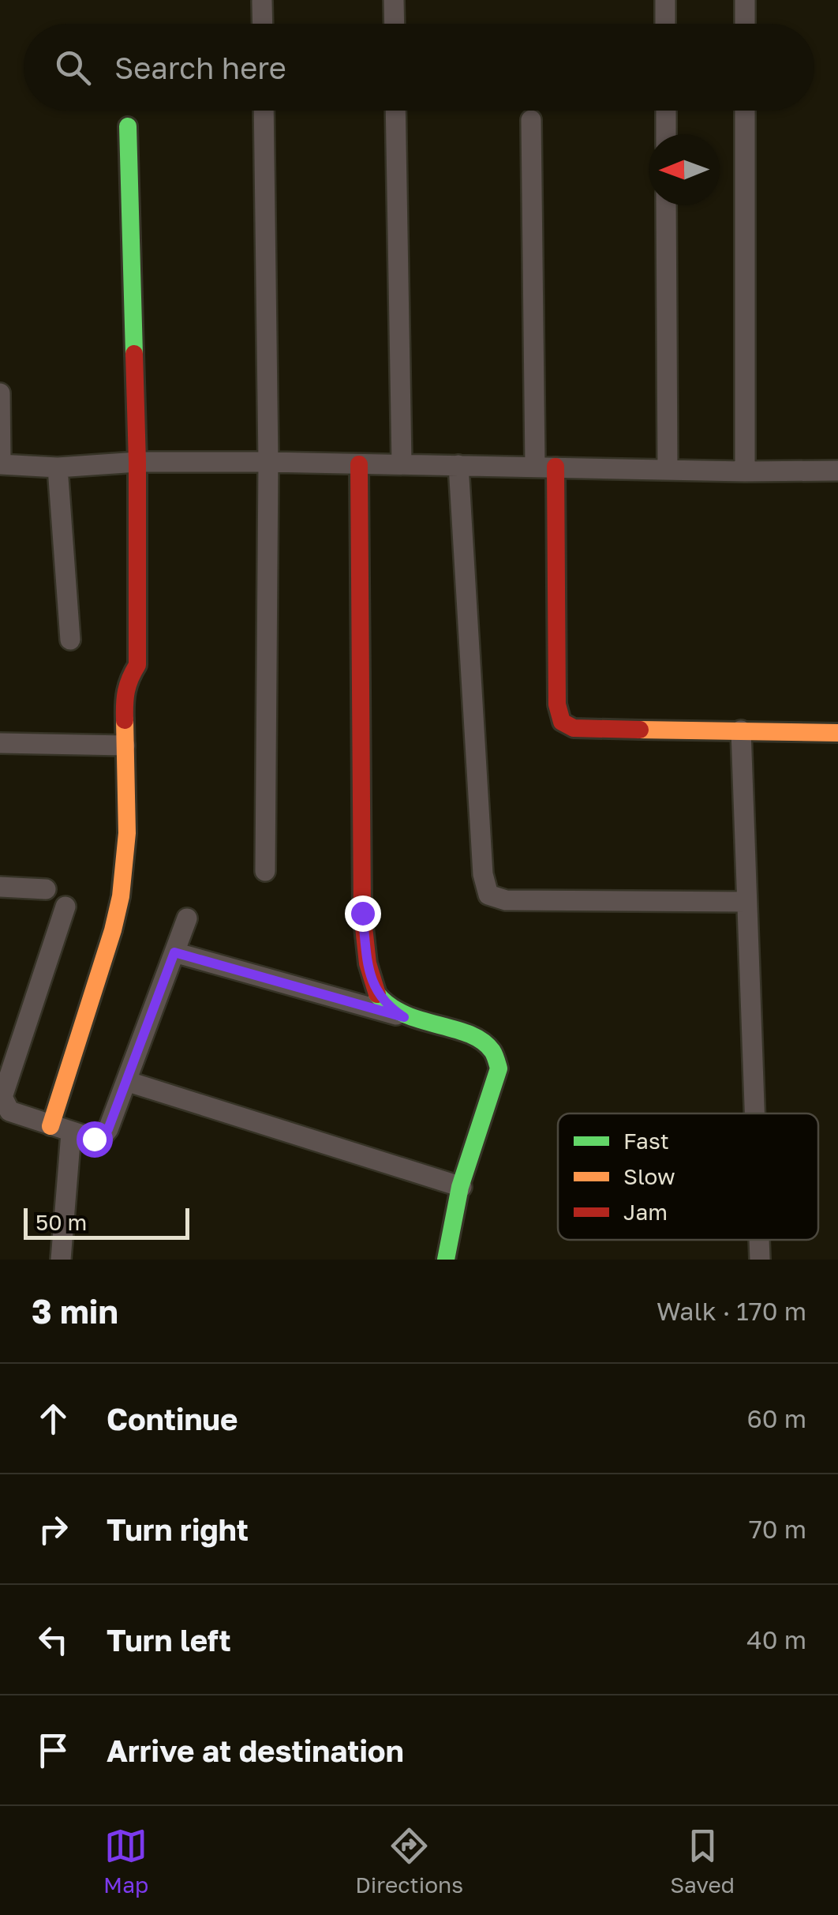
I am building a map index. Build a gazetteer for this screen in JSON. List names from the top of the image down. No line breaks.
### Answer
{"legend":["Fast","Slow","Jam"],"scale_bar":"50 m","north":"left","page":{"search":"Search here","scale":"50 m","heading":["3 min","Walk · 170 m"],"list":[["Continue","60 m"],["Turn right","70 m"],["Turn left","40 m"],"Arrive at destination"],"nav":["Map","Directions","Saved"]}}
